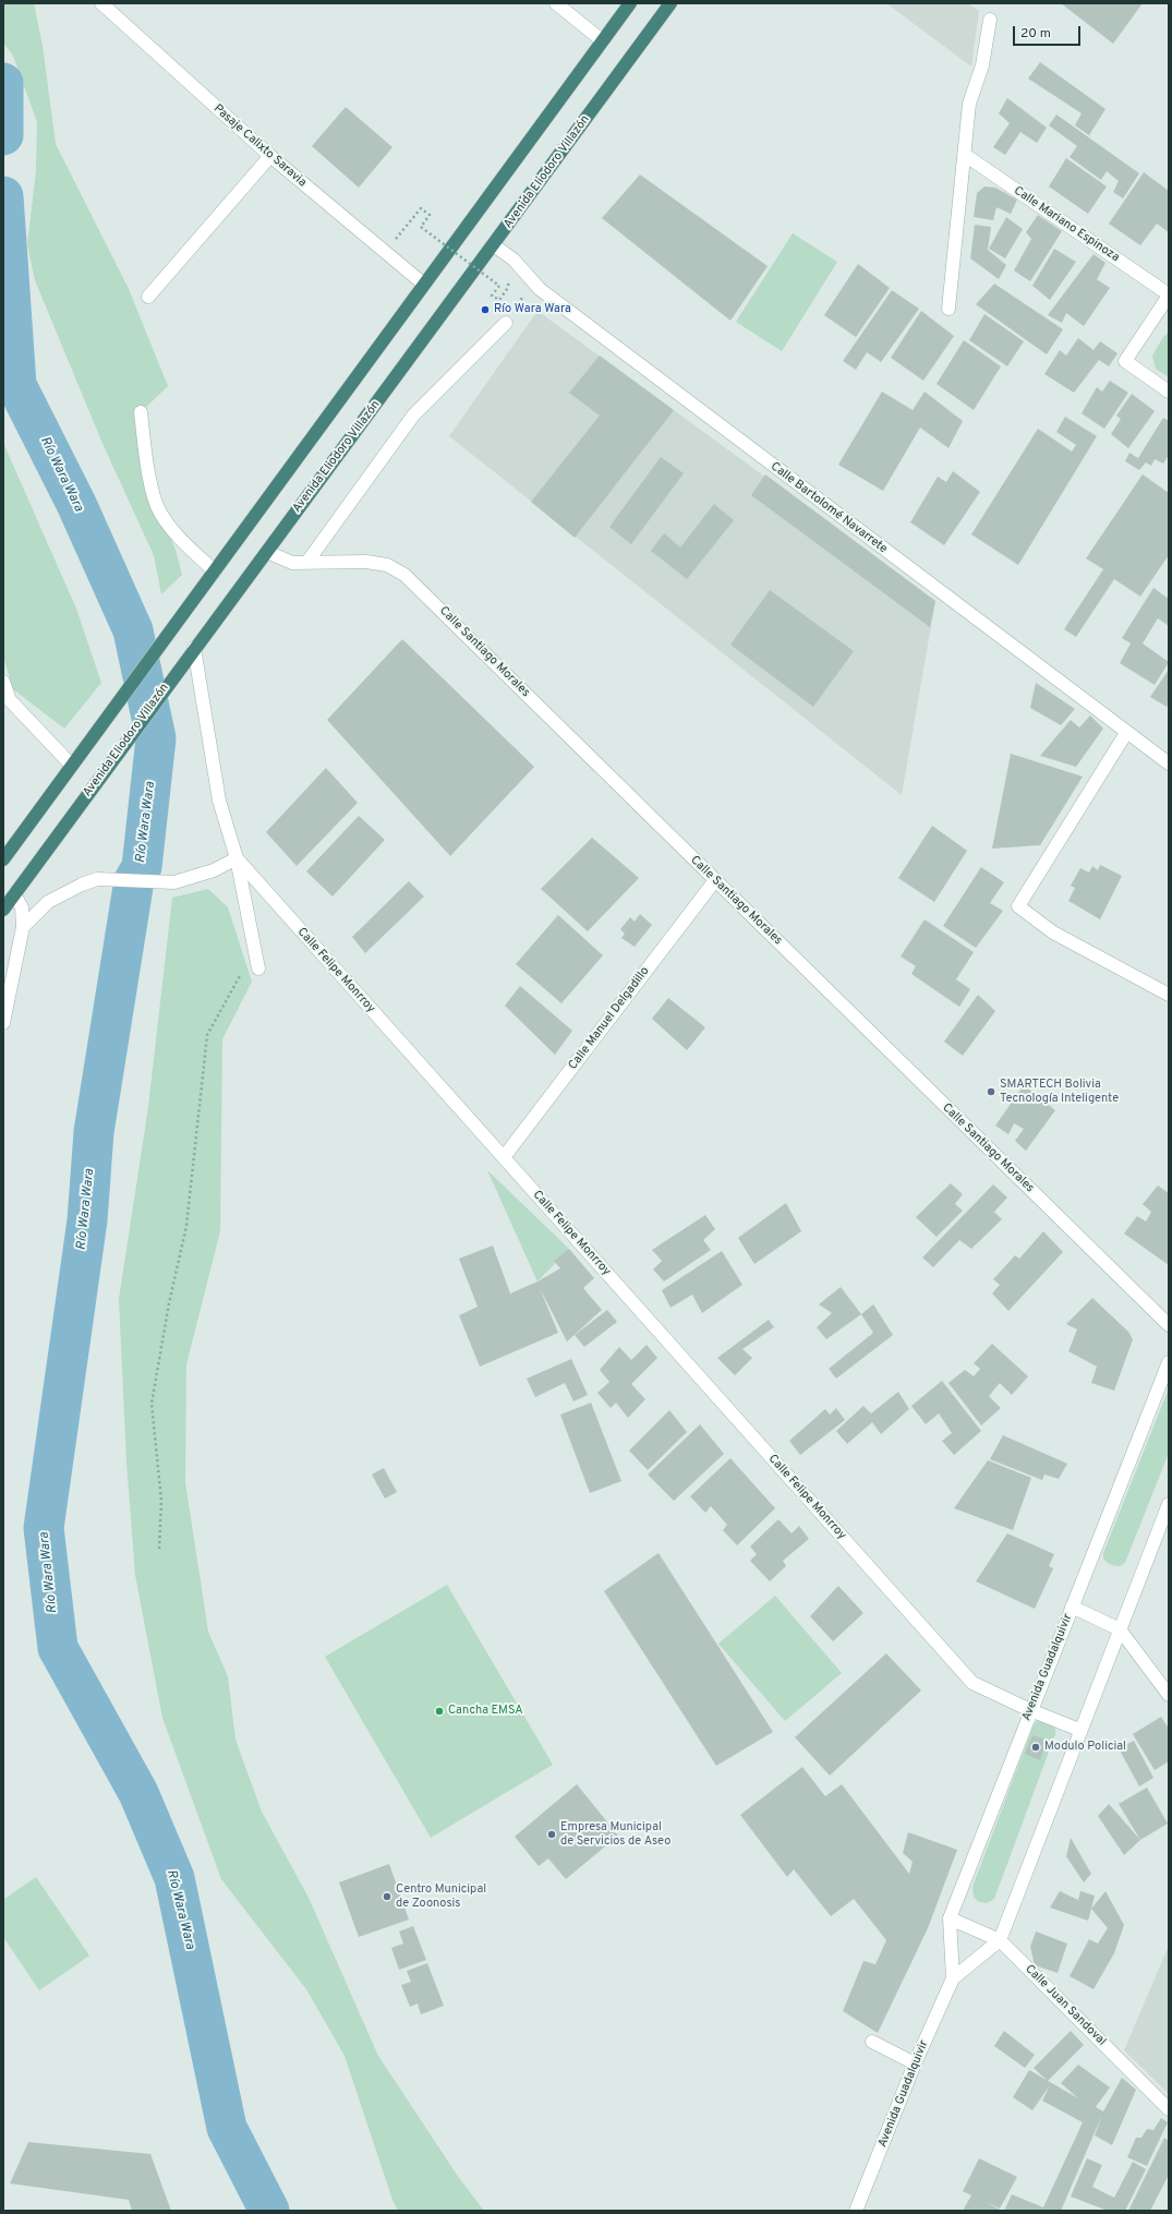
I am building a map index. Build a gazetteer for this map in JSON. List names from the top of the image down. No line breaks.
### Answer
{"streets":{"highway":["Avenida Eliodoro Villazón"],"street":["Pasaje Calixto Saravia","Calle Mariano Espinoza","Calle Bartolomé Navarrete","Calle Santiago Morales","Calle Felipe Monrroy","Calle Manuel Delgadillo","Avenida Guadalquivir","Calle Juan Sandoval"]},"crossings":[["Avenida Eliodoro Villazón","Calle Bartolomé Navarrete"],["Avenida Eliodoro Villazón","Calle Santiago Morales"],["Avenida Eliodoro Villazón","Calle Felipe Monrroy"],["Calle Santiago Morales","Calle Manuel Delgadillo"],["Calle Felipe Monrroy","Calle Manuel Delgadillo"],["Calle Felipe Monrroy","Avenida Guadalquivir"],["Avenida Guadalquivir","Calle Juan Sandoval"]],"water":["Río Wara Wara"],"places":["Río Wara Wara","SMARTECH Bolivia Tecnología Inteligente","Cancha EMSA","Modulo Policial","Empresa Municipal de Servicios de Aseo","Centro Municipal de Zoonosis"],"scale_bar":"20 m"}
